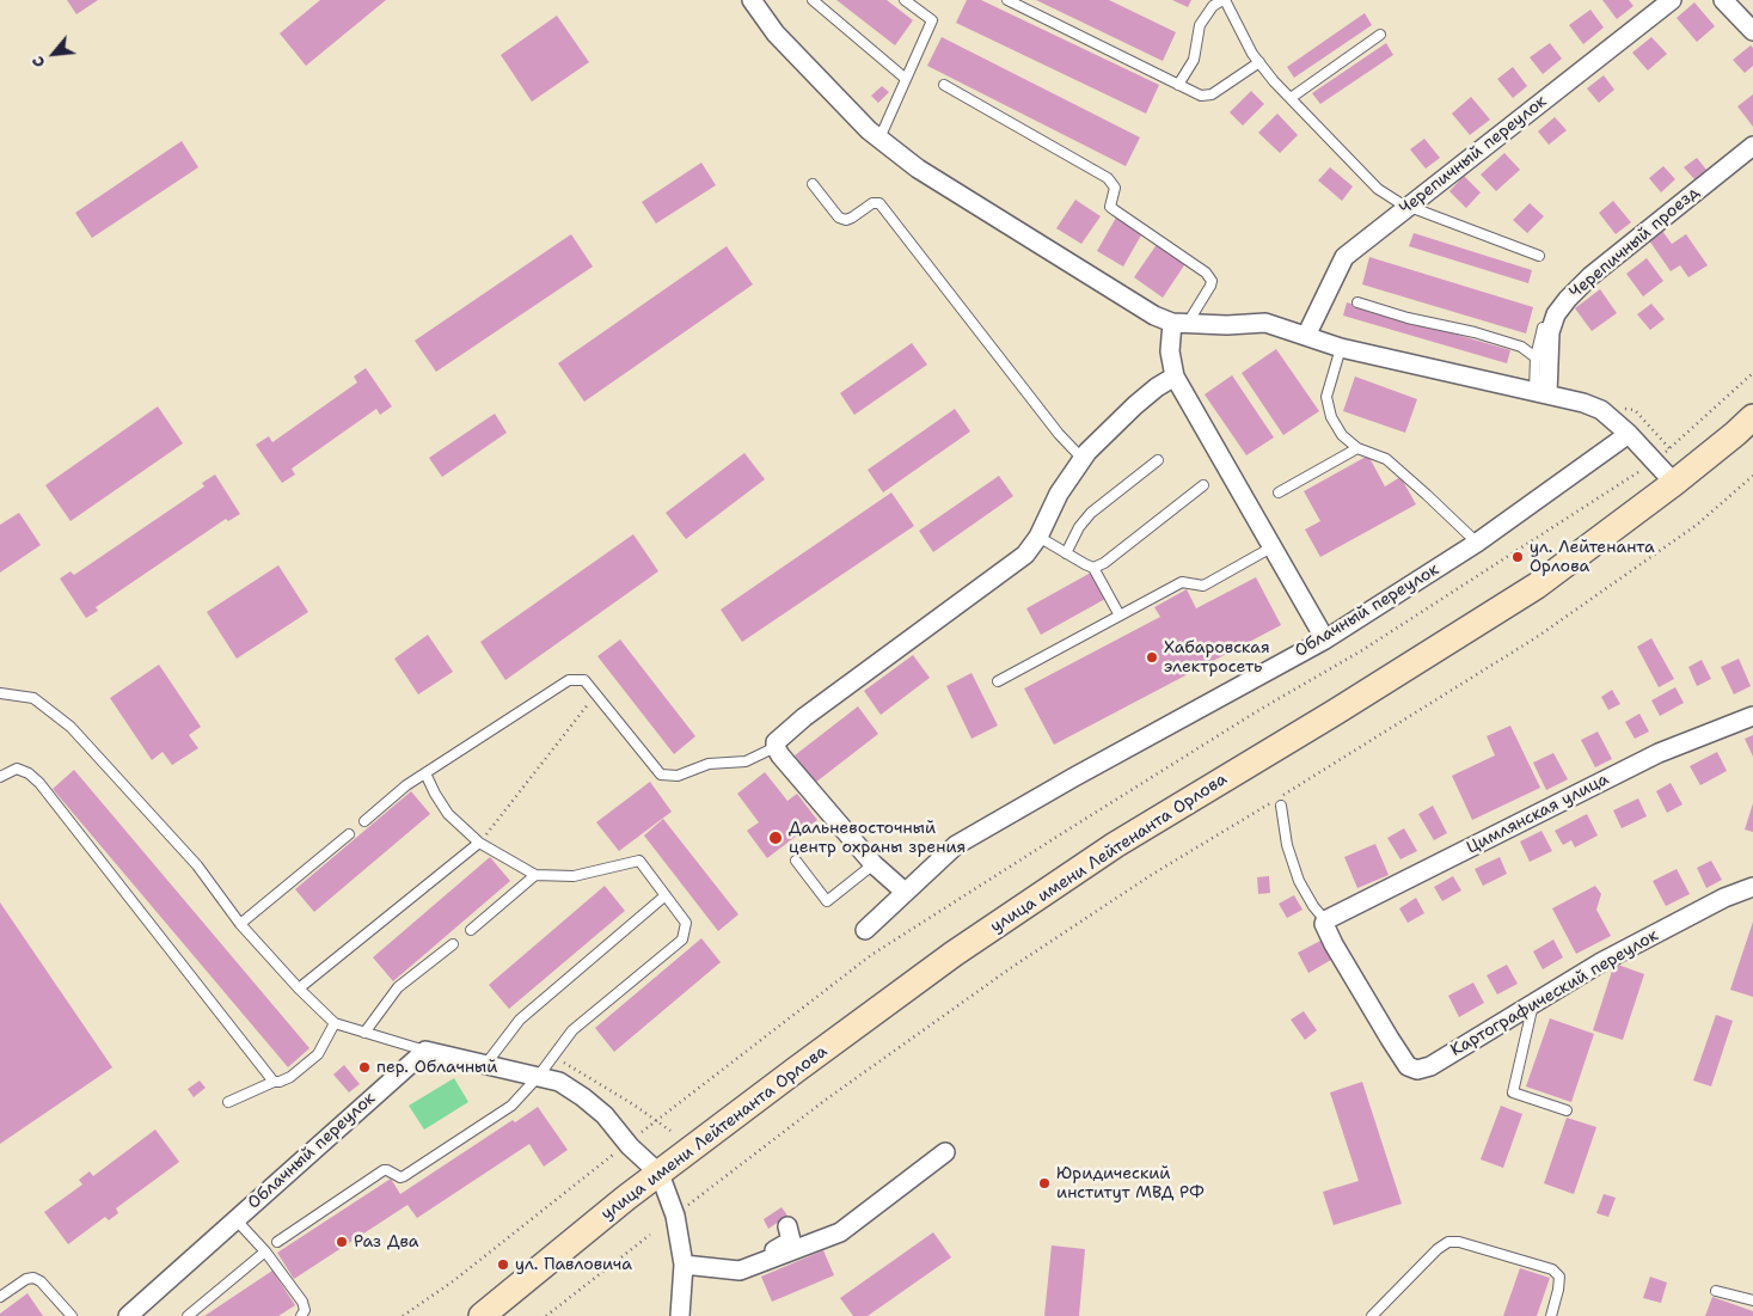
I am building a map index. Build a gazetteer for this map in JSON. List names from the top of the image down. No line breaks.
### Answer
{"streets":{"main road":["улица имени Лейтенанта Орлова"],"street":["Черепичный переулок","Черепичный проезд","Облачный переулок","Цимлянская улица","Картографический переулок"]},"crossings":[["Цимлянская улица","Картографический переулок"]],"places":["ул. Лейтенанта Орлова","Хабаровская электросеть","Дальневосточный центр охраны зрения","пер. Облачный","Юридический институт МВД РФ","Раз Два","ул. Павловича"],"north":"bottom left"}
